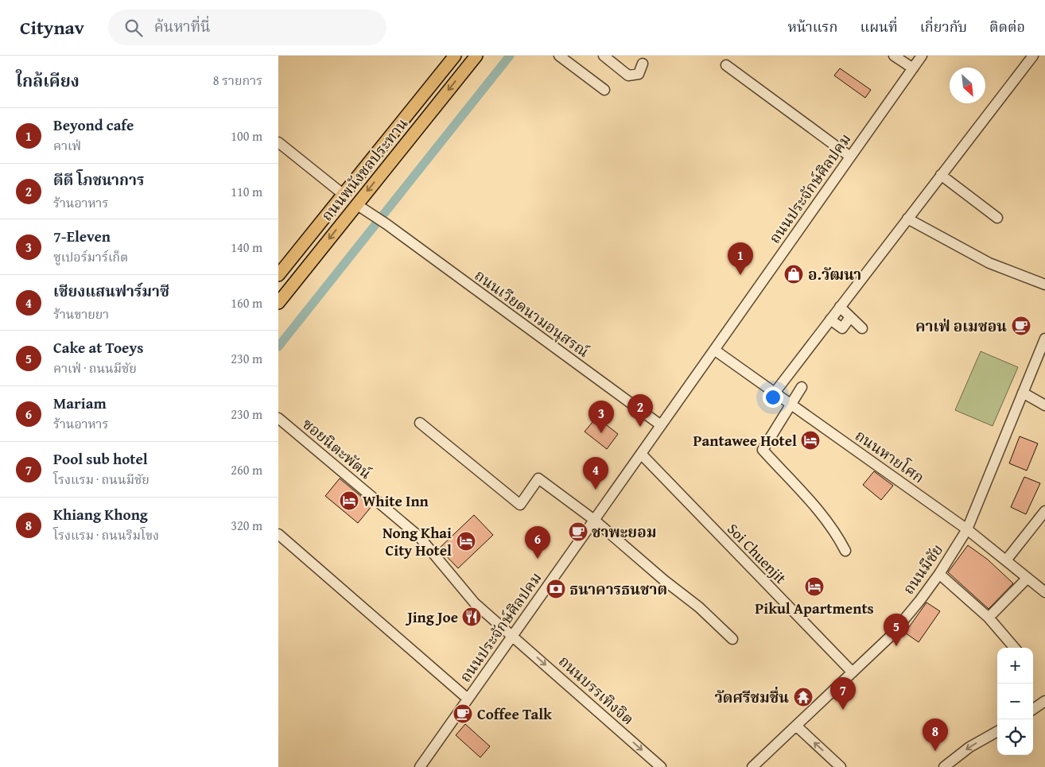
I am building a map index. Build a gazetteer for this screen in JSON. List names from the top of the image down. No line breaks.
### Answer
{"streets":{"main road":["ถนนพนังชลประทาน"],"street":["ถนนประจักษ์ศิลปคม","ถนนเวียดนามอนุสรณ์","ซอยนิตะพัตน์","ถนนหายโศก","Soi Chuenjit","ถนนมีชัย","ถนนบรรเทิงจิต"]},"crossings":[["ถนนพนังชลประทาน","ถนนเวียดนามอนุสรณ์"],["ถนนประจักษ์ศิลปคม","ถนนเวียดนามอนุสรณ์"],["ถนนประจักษ์ศิลปคม","ซอยนิตะพัตน์"],["ถนนประจักษ์ศิลปคม","ถนนหายโศก"],["ถนนประจักษ์ศิลปคม","Soi Chuenjit"],["ถนนประจักษ์ศิลปคม","ถนนบรรเทิงจิต"],["ซอยนิตะพัตน์","ถนนบรรเทิงจิต"],["ถนนหายโศก","ถนนมีชัย"],["Soi Chuenjit","ถนนมีชัย"]],"one_way":["ถนนบรรเทิงจิต"],"places":{"shop":["อ.วัฒนา"],"cafe":["คาเฟ่ อเมซอน","ชาพะยอม","Coffee Talk"],"hotel":["Pantawee Hotel","White Inn","Nong Khai City Hotel","Pikul Apartments"],"bank":["ธนาคารธนชาต"],"restaurant":["Jing Joe"],"temple":["วัดศรีชมชื่น"]},"north":"bottom right","page":{"header":"Citynav","search":"ค้นหาที่นี่","nav":["หน้าแรก","แผนที่","เกี่ยวกับ","ติดต่อ"],"heading":["ใกล้เคียง","8 รายการ"],"list":[{"mark":"1","name":"Beyond cafe","note":"คาเฟ่","value":"100 m"},{"mark":"2","name":"ดีดี โภชนาการ","note":"ร้านอาหาร","value":"110 m"},{"mark":"3","name":"7-Eleven","note":"ซูเปอร์มาร์เก็ต","value":"140 m"},{"mark":"4","name":"เชียงแสนฟาร์มาซี","note":"ร้านขายยา","value":"160 m"},{"mark":"5","name":"Cake at Toeys","note":"คาเฟ่ · ถนนมีชัย","value":"230 m"},{"mark":"6","name":"Mariam","note":"ร้านอาหาร","value":"230 m"},{"mark":"7","name":"Pool sub hotel","note":"โรงแรม · ถนนมีชัย","value":"260 m"},{"mark":"8","name":"Khiang Khong","note":"โรงแรม · ถนนริมโขง","value":"320 m"}],"pins":["1","2","3","4","6","5","7","8"],"map_buttons":["+","−"]}}
